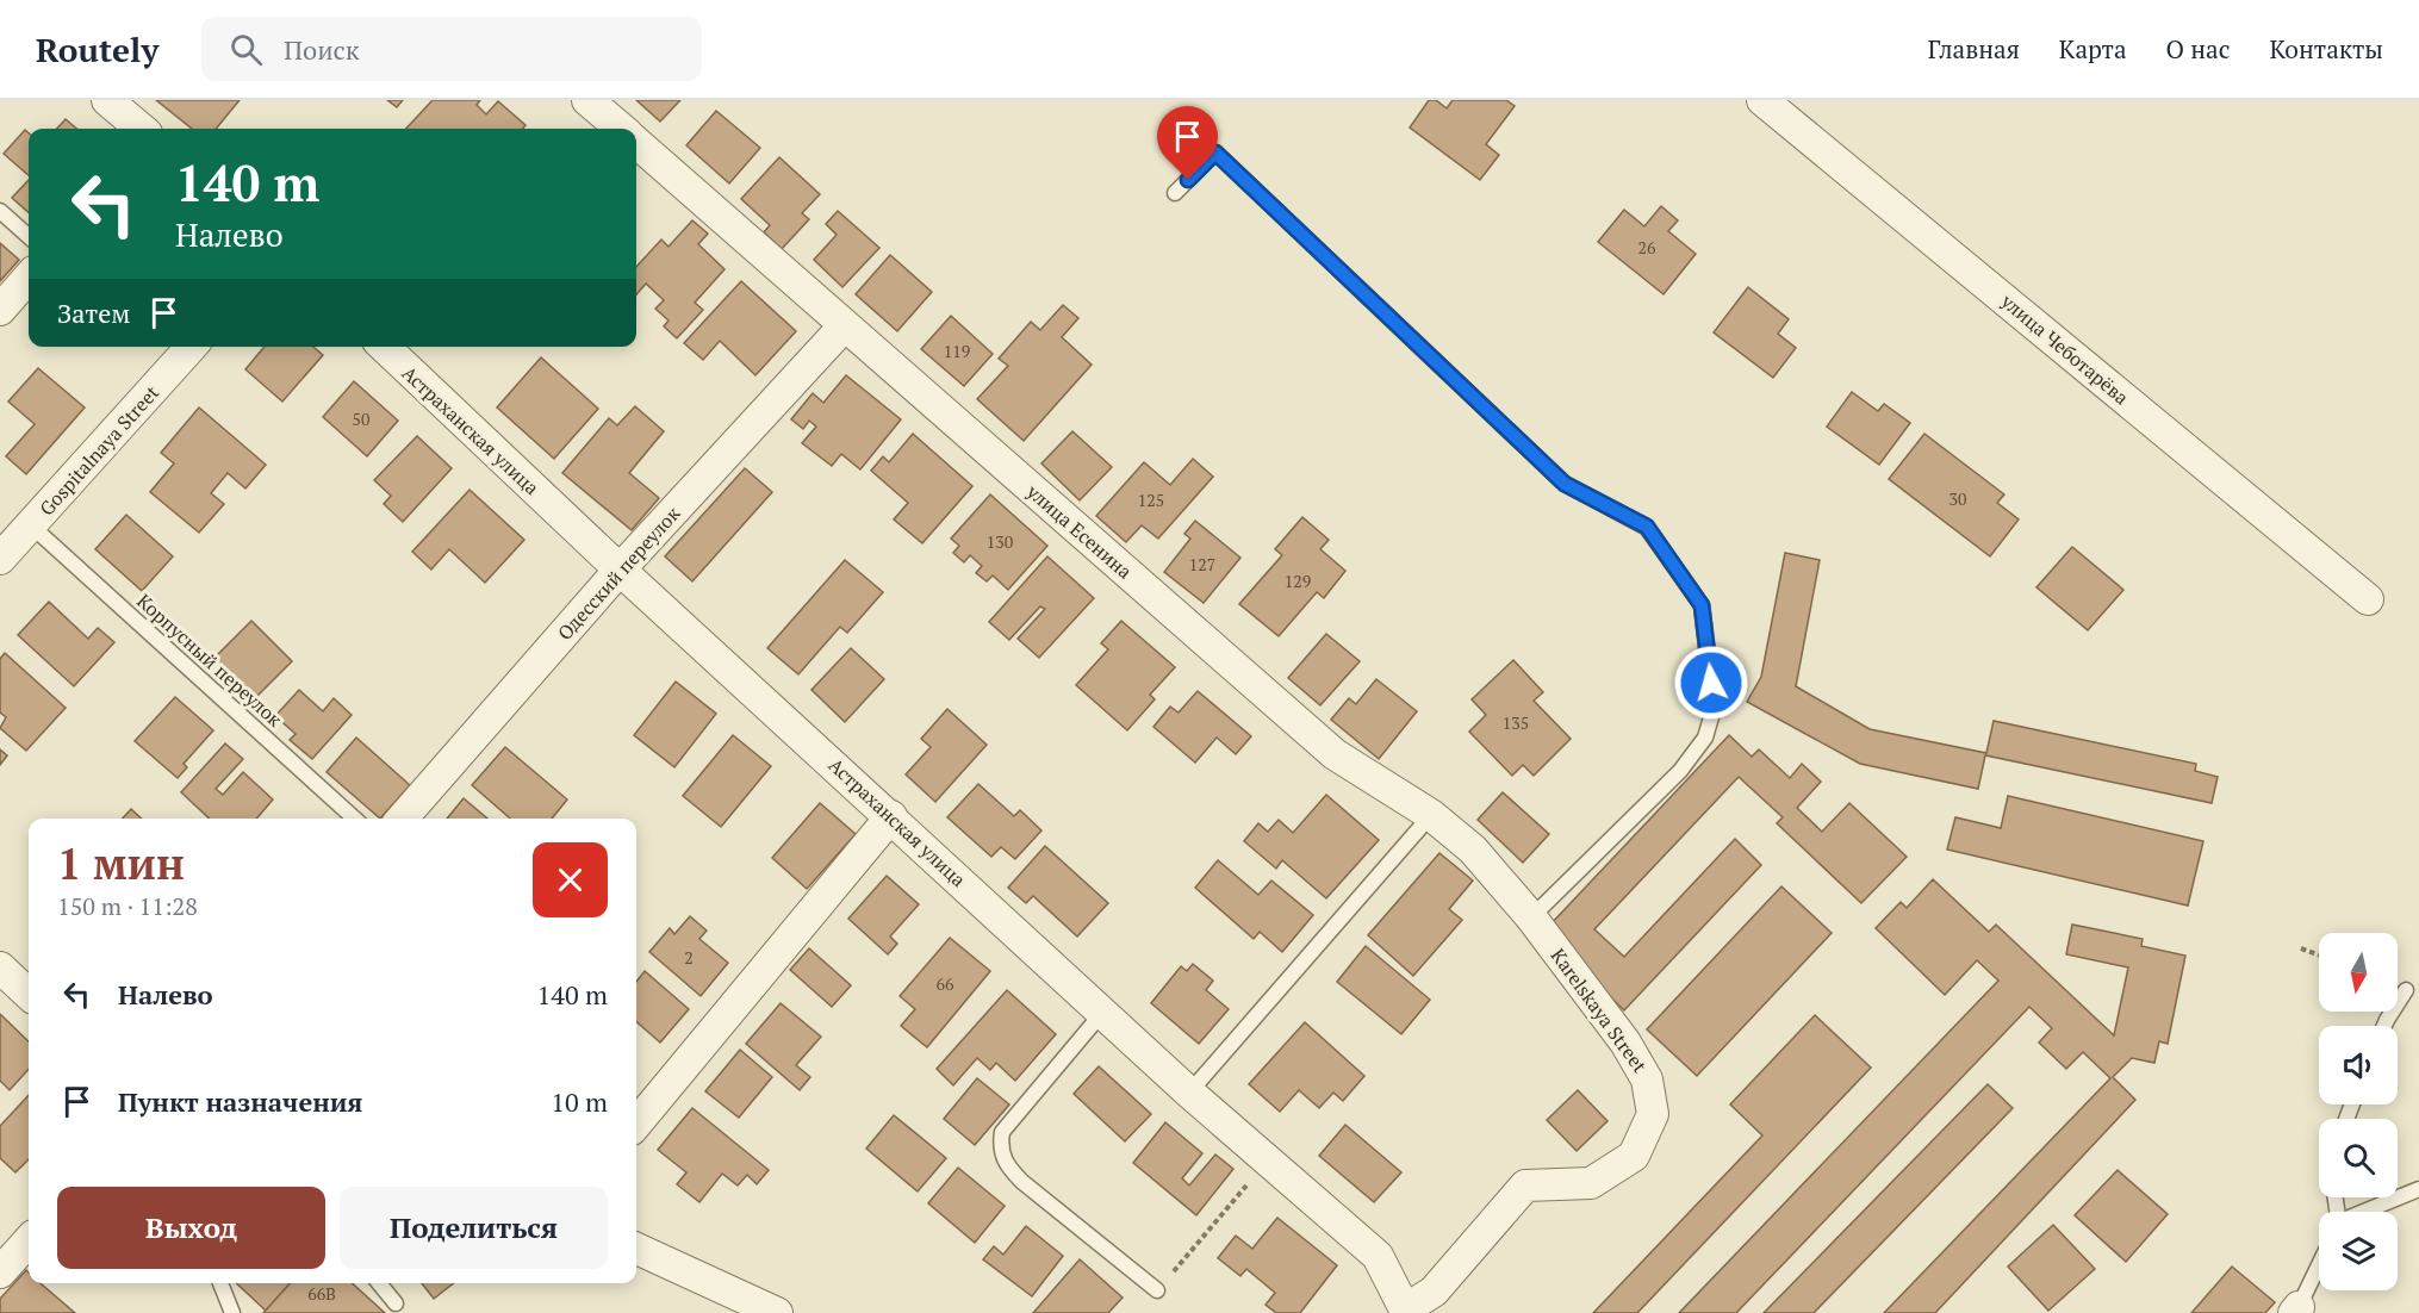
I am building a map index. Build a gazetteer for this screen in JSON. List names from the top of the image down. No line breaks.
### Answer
{"streets":{"street":["улица Чеботарёва","Астраханская улица","Gospitalnaya Street","улица Есенина","Одесский переулок","Karelskaya Street"],"lane":["Корпусный переулок"]},"crossings":[["Астраханская улица","Одесский переулок"],["Астраханская улица","Karelskaya Street"],["Gospitalnaya Street","Корпусный переулок"],["улица Есенина","Одесский переулок"],["улица Есенина","Karelskaya Street"]],"house_numbers":["26","119","50","30","125","130","127","129","135","2","66","66В"],"north":"bottom","page":{"header":"Routely","search":"Поиск","nav":["Главная","Карта","О нас","Контакты"],"turn":["140 m","Налево"],"then":"Затем","heading":["1 мин","150 m · 11:28"],"list":[{"name":"Налево","value":"140 m"},{"name":"Пункт назначения","value":"10 m"}],"buttons":["Выход","Поделиться"]}}
